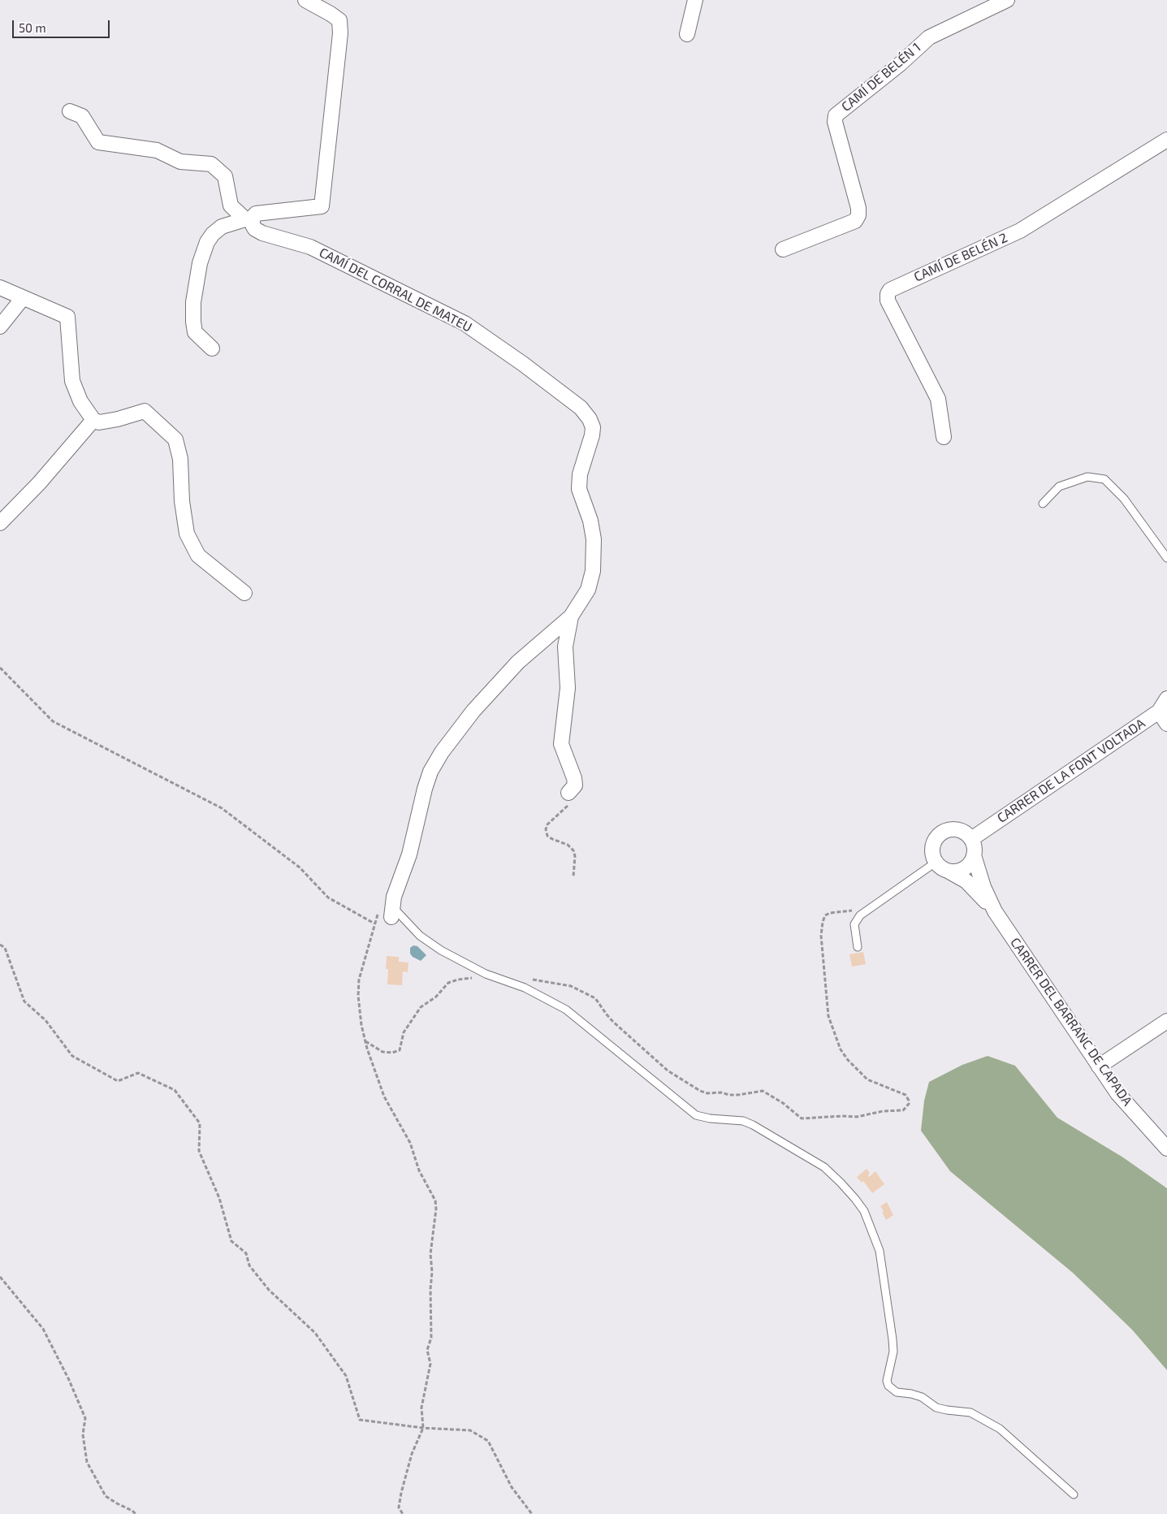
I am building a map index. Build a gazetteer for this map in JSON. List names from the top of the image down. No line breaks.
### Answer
{"streets":{"street":["CAMÍ DE BELÉN 1","CAMÍ DE BELÉN 2","CAMÍ DEL CORRAL DE MATEU","CARRER DE LA FONT VOLTADA","CARRER DEL BARRANC DE CAPADA"]},"crossings":[["CARRER DE LA FONT VOLTADA","CARRER DEL BARRANC DE CAPADA"]],"scale_bar":"50 m"}
